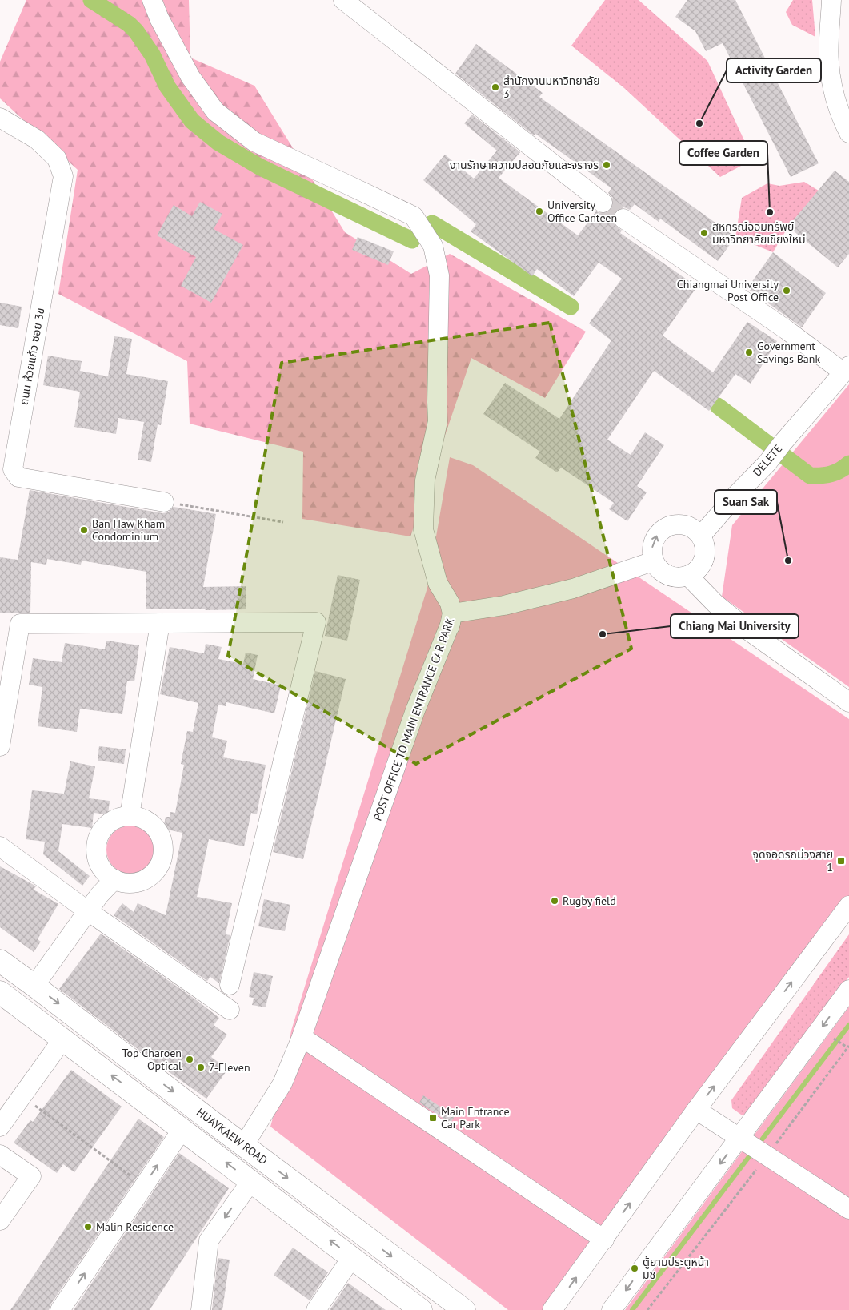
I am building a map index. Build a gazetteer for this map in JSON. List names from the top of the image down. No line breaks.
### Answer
{"streets":{"main road":["HUAYKAEW ROAD"],"street":["ถนน ห้วยแก้ว ซอย 3ข"]},"places":{"other":["สำนักงานมหาวิทยาลัย 3","Activity Garden","งานรักษาความปลอดภัยและจราจร","University Office Canteen","Coffee Garden","สหกรณ์ออมทรัพย์ มหาวิทยาลัยเชียงใหม่","Chiangmai University Post Office","Government Savings Bank","Ban Haw Kham Condominium","Suan Sak","Chiang Mai University","Rugby field","Top Charoen Optical","7-Eleven","Malin Residence","ตู้ยามประตูหน้า มช"],"transit":["จุดจอดรถม่วงสาย 1","Main Entrance Car Park"]}}
